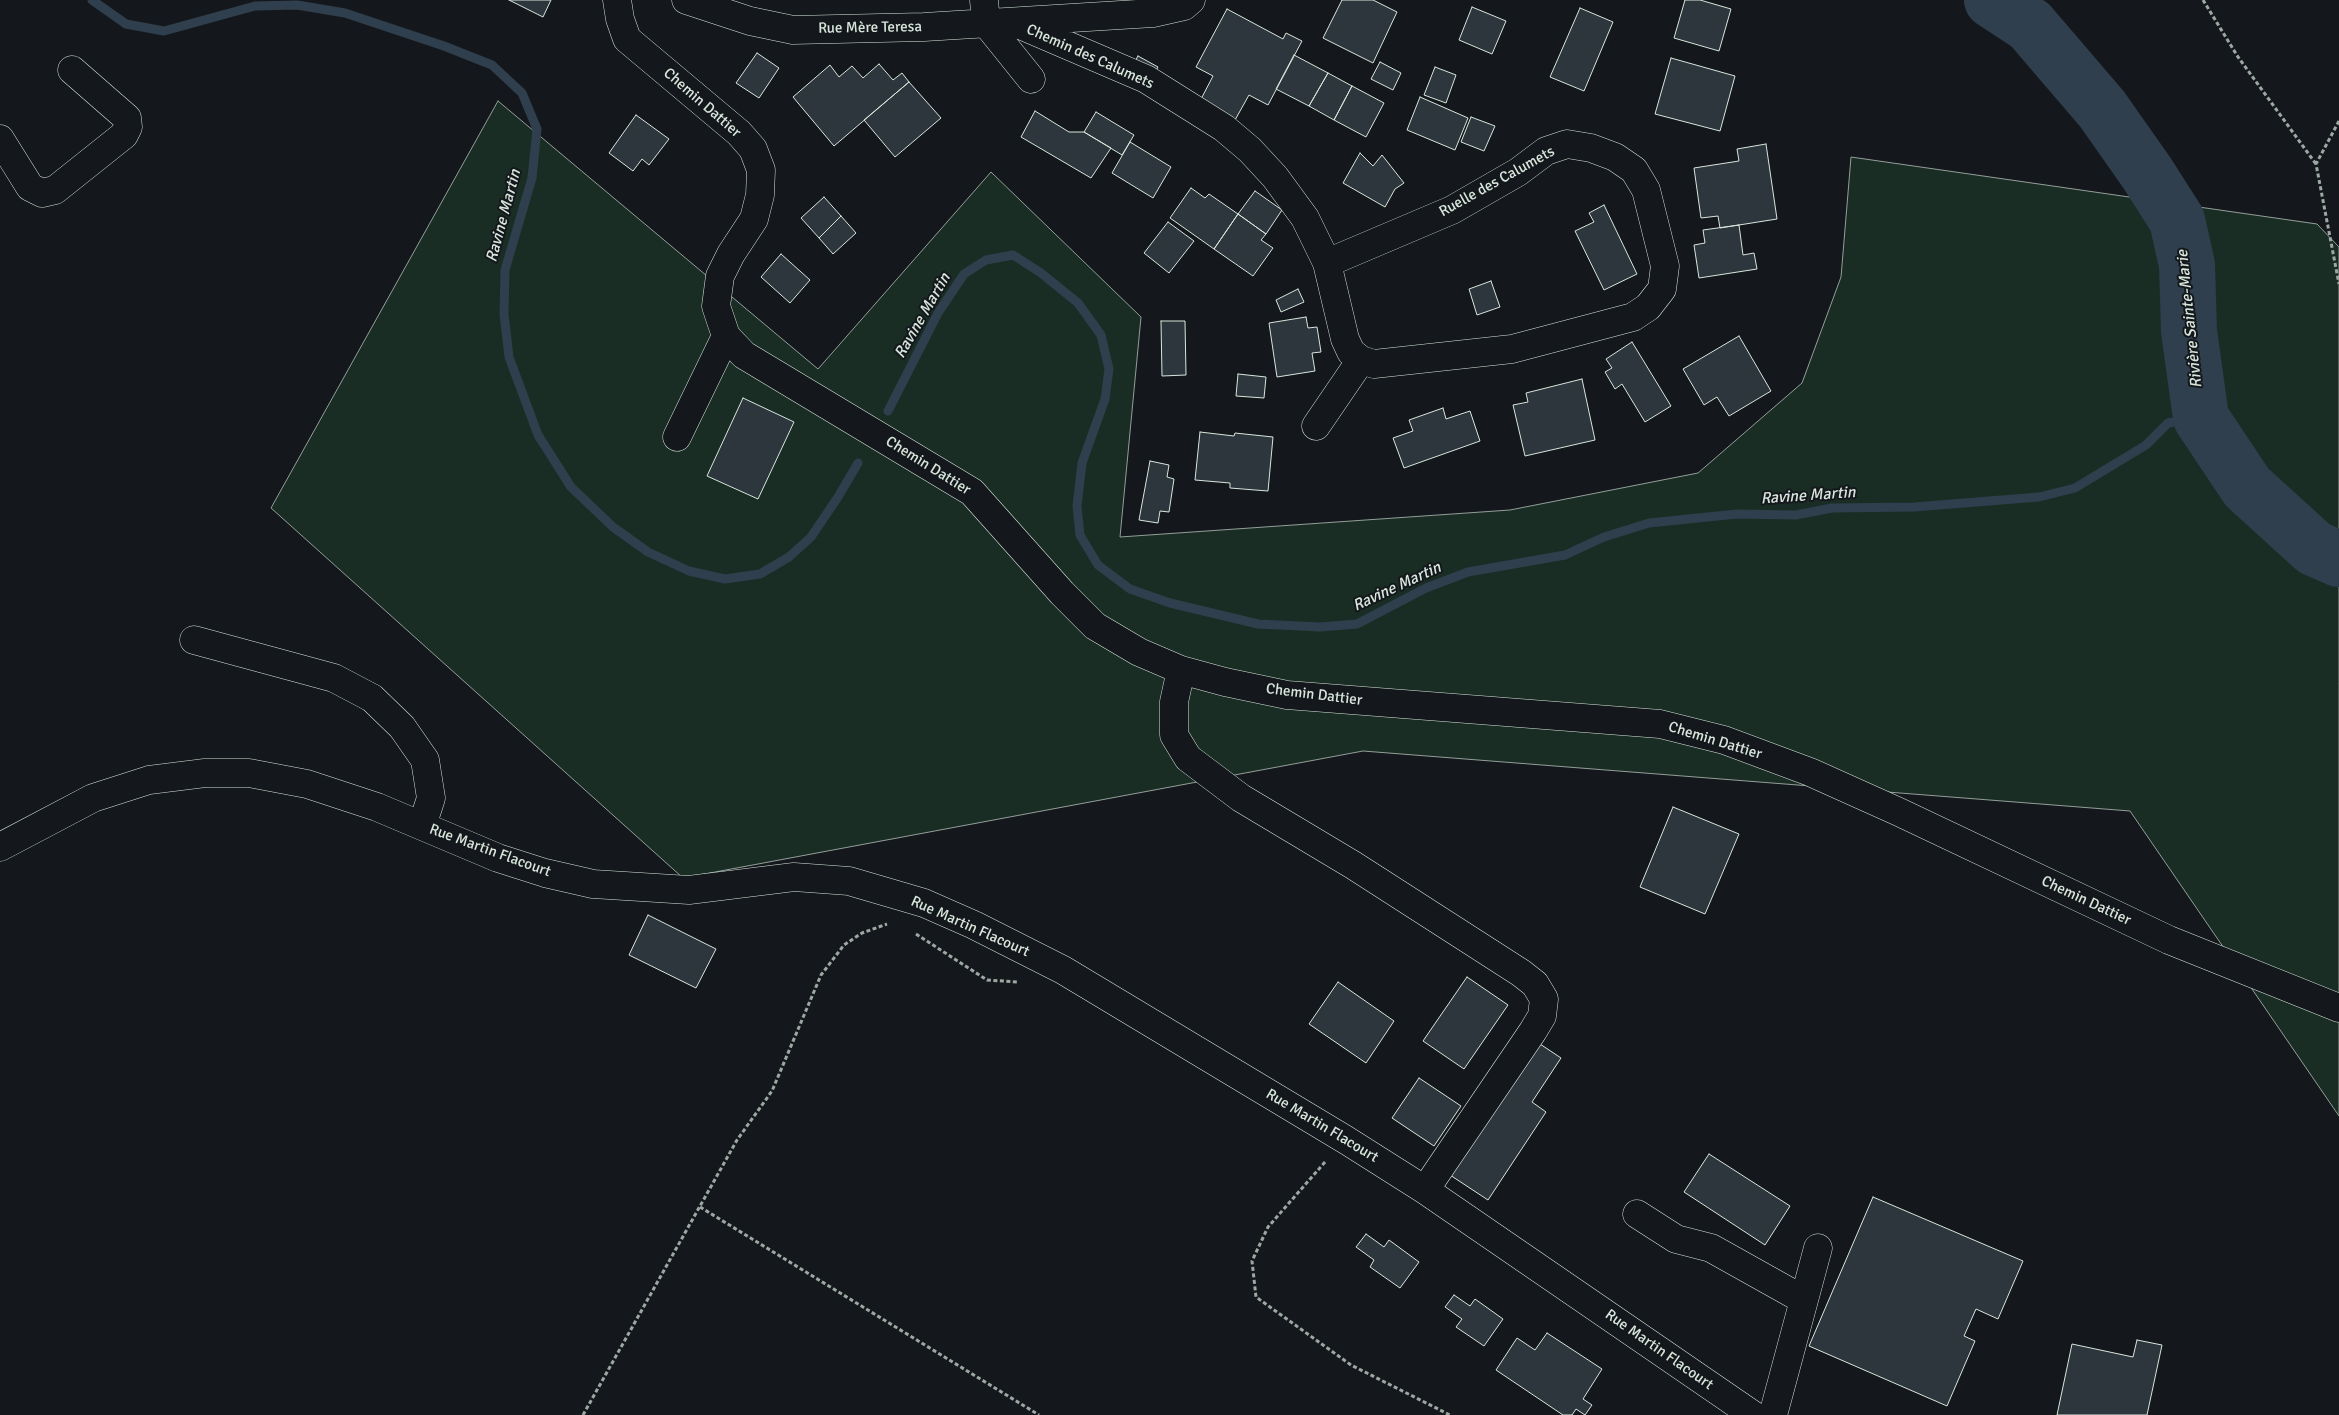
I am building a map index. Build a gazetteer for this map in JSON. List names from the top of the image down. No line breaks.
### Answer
{"streets":{"street":["Rue Mère Teresa","Chemin des Calumets","Chemin Dattier","Ruelle des Calumets","Rue Martin Flacourt"]},"crossings":[["Rue Mère Teresa","Chemin des Calumets"],["Chemin des Calumets","Ruelle des Calumets"]],"water":["Ravine Martin","Rivière Sainte-Marie"]}
